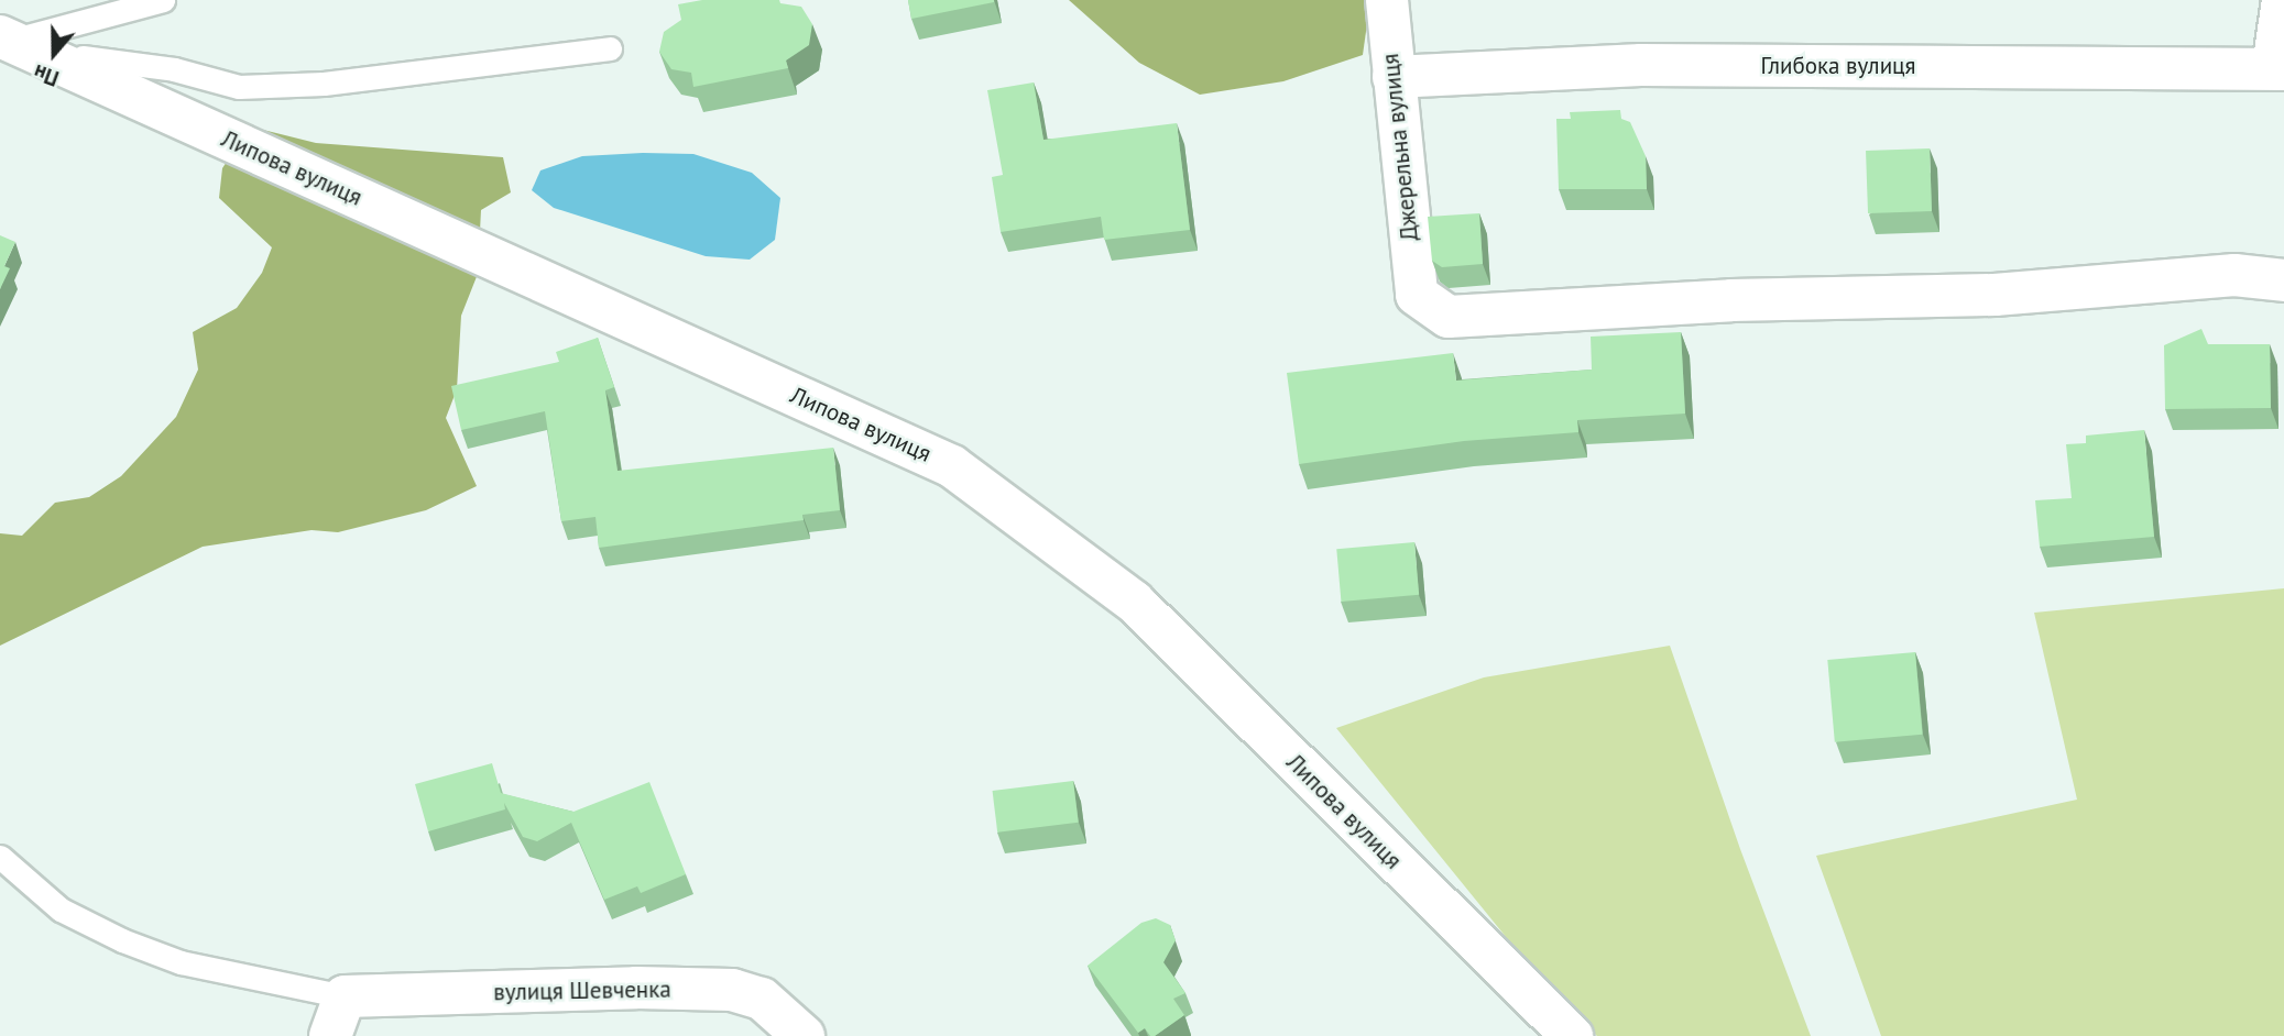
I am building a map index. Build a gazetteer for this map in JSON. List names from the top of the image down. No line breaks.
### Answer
{"streets":{"street":["Глибока вулиця","Джерельна вулиця","Липова вулиця","вулиця Шевченка"]},"crossings":[["Глибока вулиця","Джерельна вулиця"]],"north":"bottom"}
